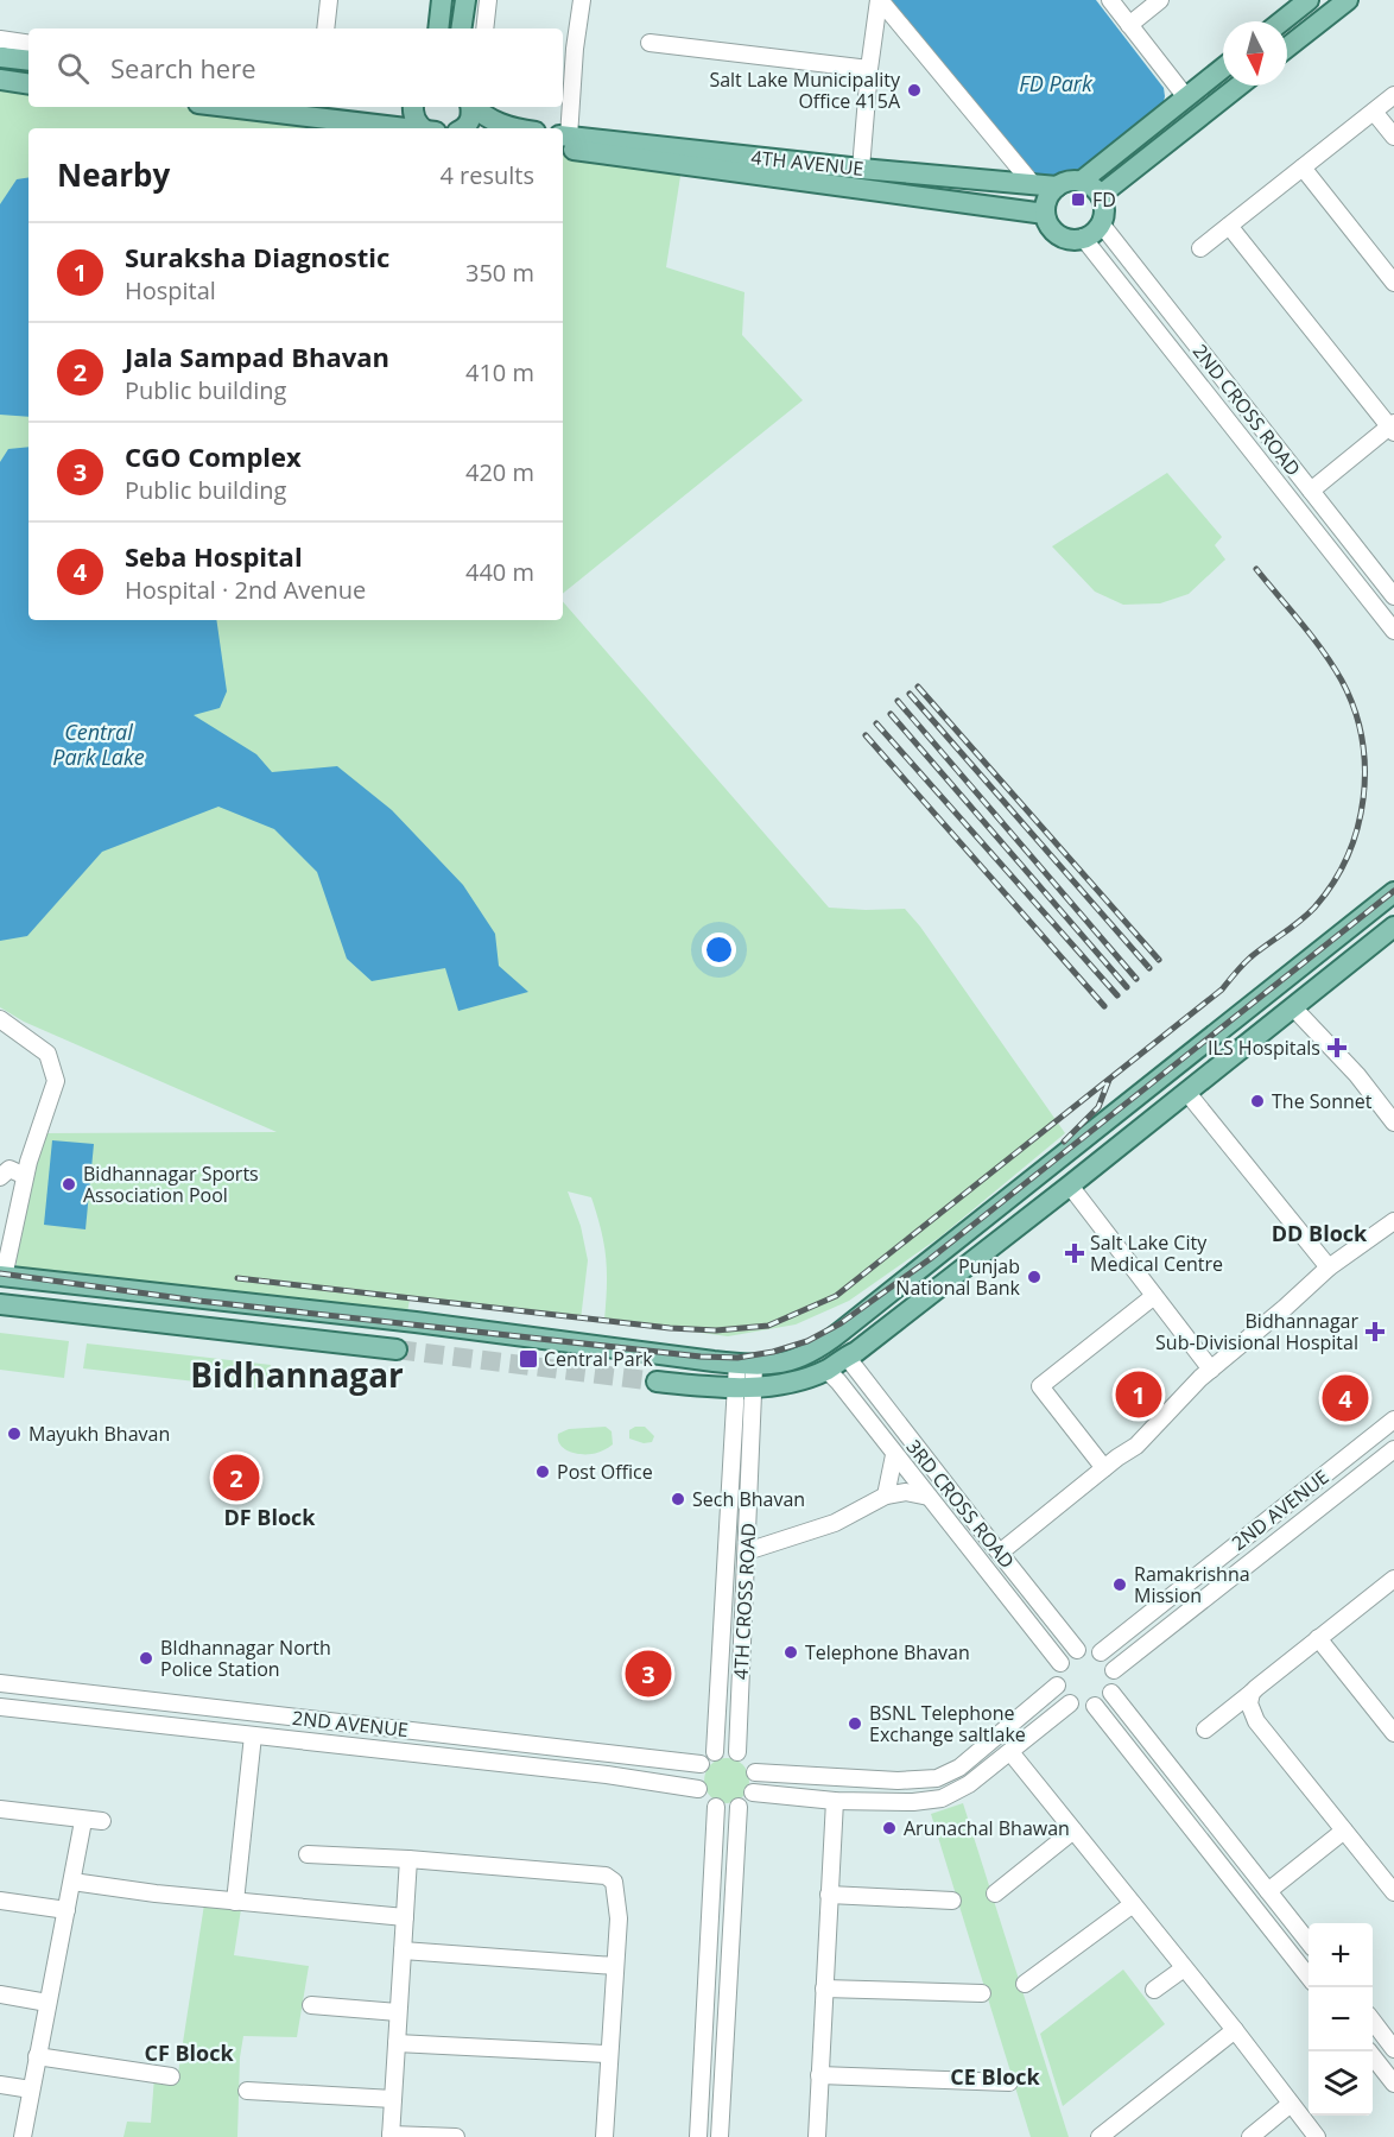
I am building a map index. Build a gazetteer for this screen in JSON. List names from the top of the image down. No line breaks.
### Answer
{"streets":{"main road":["4TH AVENUE"],"street":["2ND CROSS ROAD","3RD CROSS ROAD","2ND AVENUE","4TH CROSS ROAD"]},"crossings":[["4TH AVENUE","2ND CROSS ROAD"],["3RD CROSS ROAD","2ND AVENUE"],["2ND AVENUE","4TH CROSS ROAD"]],"districts":["DD Block","Bidhannagar","DF Block","CF Block","CE Block"],"water":["FD Park","Central Park Lake"],"places":{"other":["Salt Lake Municipality Office 415A","The Sonnet","Bidhannagar Sports Association Pool","Punjab National Bank","Mayukh Bhavan","Post Office","Sech Bhavan","Ramakrishna Mission","Telephone Bhavan","BIdhannagar North Police Station","BSNL Telephone Exchange saltlake","Arunachal Bhawan"],"transit":["FD","Central Park"],"health":["ILS Hospitals","Salt Lake City Medical Centre","Bidhannagar Sub-Divisional Hospital"]},"north":"bottom","page":{"search":"Search here","heading":["Nearby","4 results"],"list":[{"mark":"1","name":"Suraksha Diagnostic","note":"Hospital","value":"350 m"},{"mark":"2","name":"Jala Sampad Bhavan","note":"Public building","value":"410 m"},{"mark":"3","name":"CGO Complex","note":"Public building","value":"420 m"},{"mark":"4","name":"Seba Hospital","note":"Hospital · 2nd Avenue","value":"440 m"}],"pins":["1","4","2","3"],"map_buttons":["+","−"]}}
